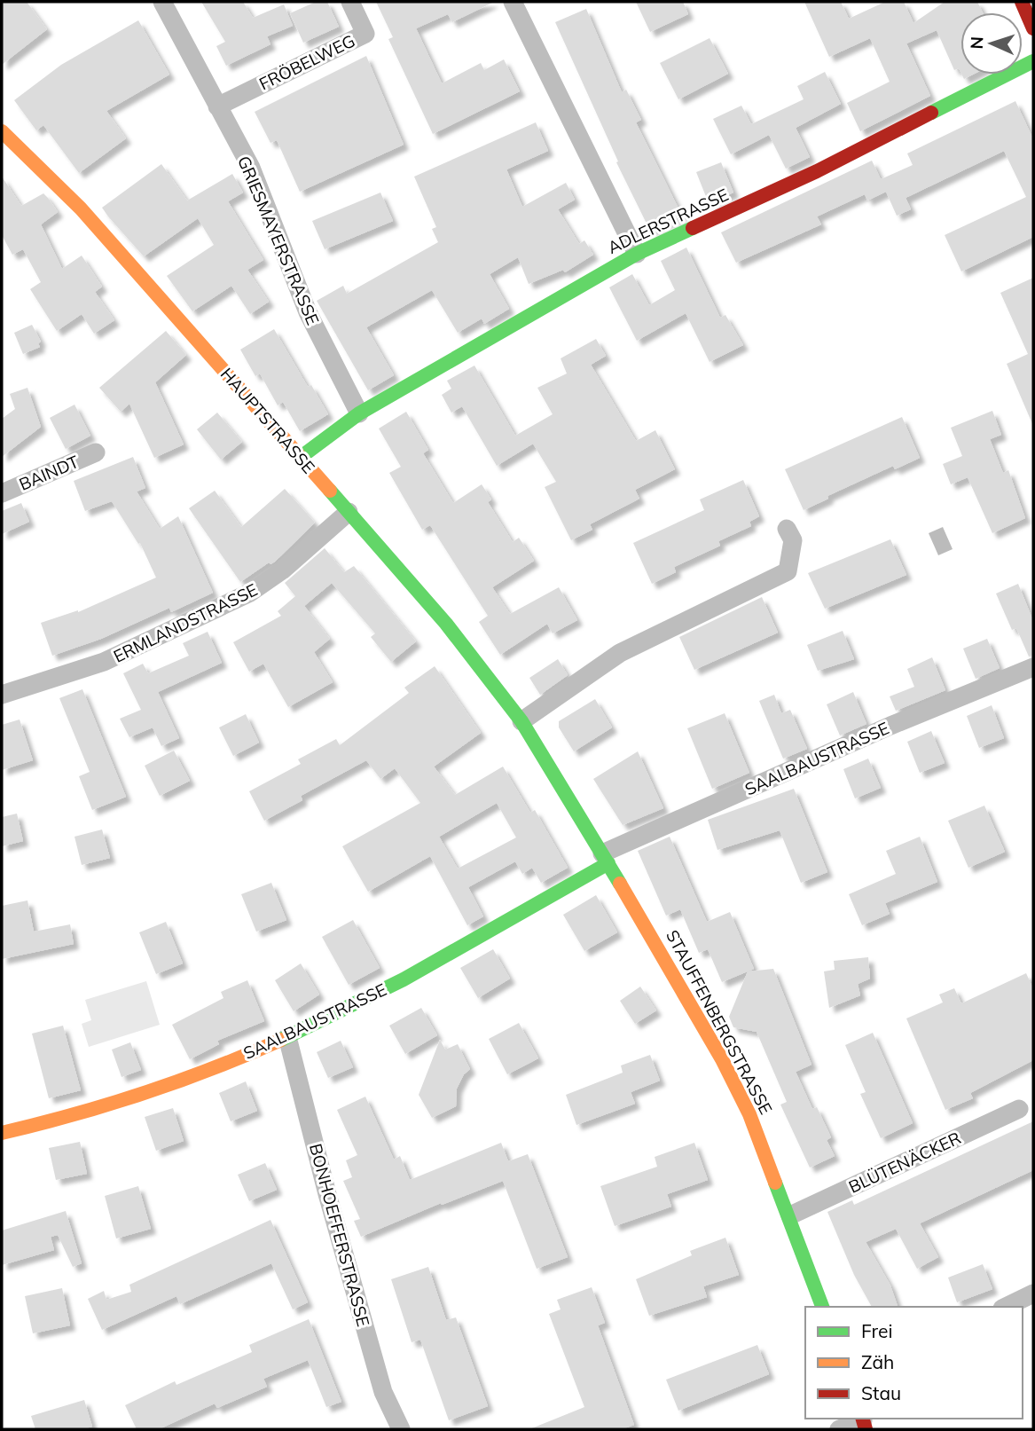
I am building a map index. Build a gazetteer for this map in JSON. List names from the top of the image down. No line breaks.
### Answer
{"streets":{"street":["FRÖBELWEG","ADLERSTRASSE","GRIESMAYERSTRASSE","HAUPTSTRASSE","BAINDT","ERMLANDSTRASSE","SAALBAUSTRASSE","STAUFFENBERGSTRASSE","BLÜTENÄCKER","BONHOEFFERSTRASSE"]},"crossings":[["FRÖBELWEG","GRIESMAYERSTRASSE"],["ADLERSTRASSE","GRIESMAYERSTRASSE"],["ADLERSTRASSE","HAUPTSTRASSE"],["HAUPTSTRASSE","ERMLANDSTRASSE"],["HAUPTSTRASSE","SAALBAUSTRASSE"],["HAUPTSTRASSE","STAUFFENBERGSTRASSE"],["SAALBAUSTRASSE","STAUFFENBERGSTRASSE"],["SAALBAUSTRASSE","BONHOEFFERSTRASSE"],["STAUFFENBERGSTRASSE","BLÜTENÄCKER"]],"legend":["Frei","Zäh","Stau"],"north":"left"}
